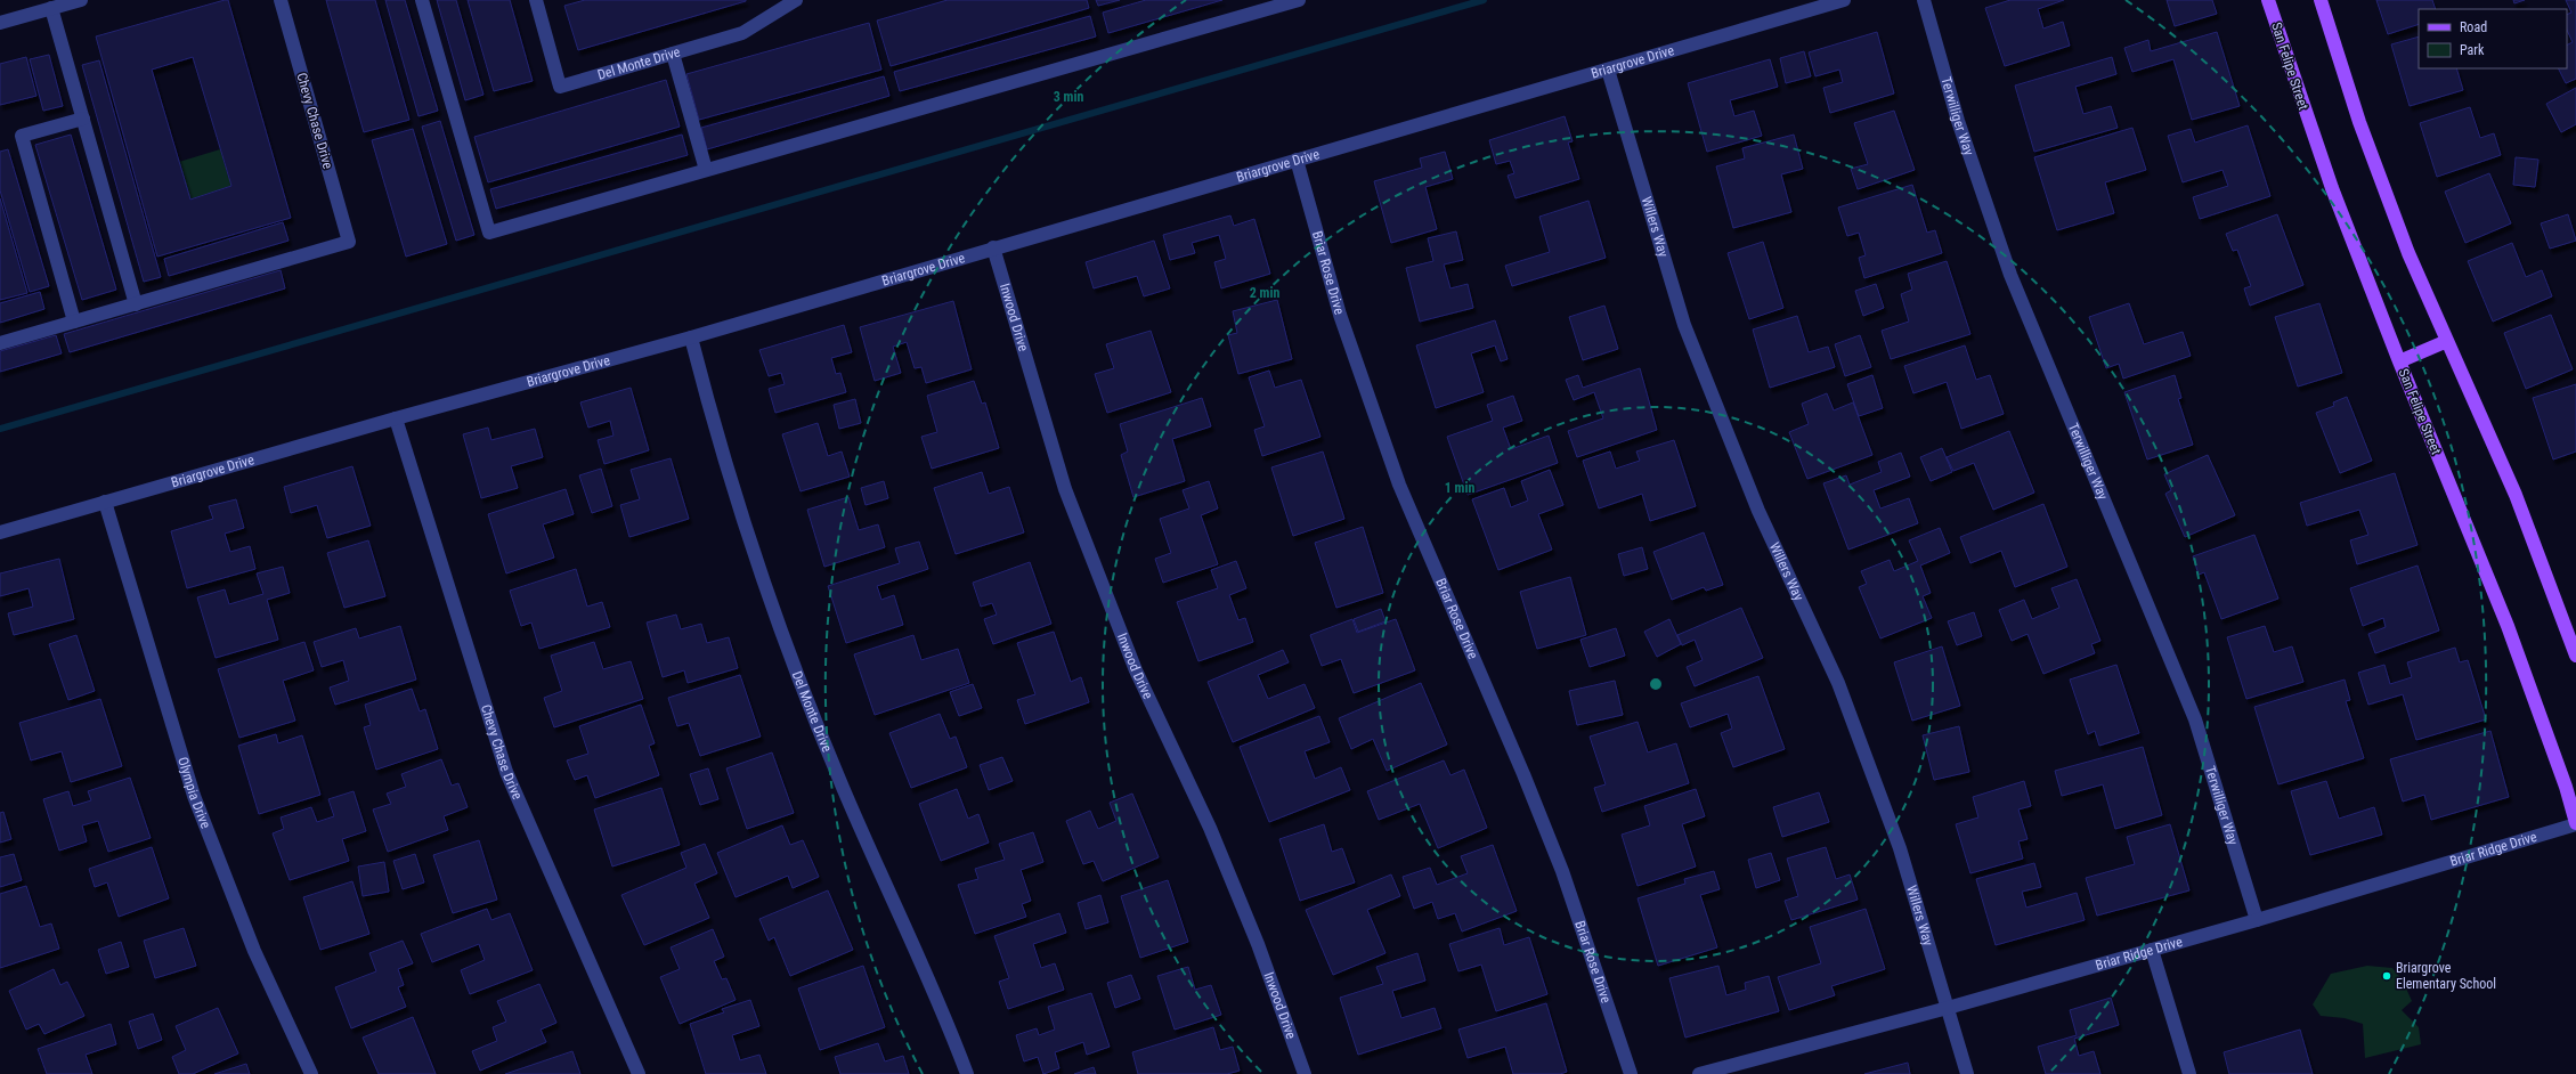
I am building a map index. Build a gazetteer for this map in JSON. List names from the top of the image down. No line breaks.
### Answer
{"streets":{"main road":["San Felipe Street"],"street":["Briargrove Drive","Del Monte Drive","Terwilliger Way","Chevy Chase Drive","Willers Way","Briar Rose Drive","Inwood Drive","Olympia Drive","Briar Ridge Drive"]},"crossings":[["Briargrove Drive","Del Monte Drive"],["Briargrove Drive","Chevy Chase Drive"],["Briargrove Drive","Willers Way"],["Briargrove Drive","Briar Rose Drive"],["Briargrove Drive","Inwood Drive"],["Briargrove Drive","Olympia Drive"],["San Felipe Street","Briar Ridge Drive"],["Terwilliger Way","Briar Ridge Drive"],["Willers Way","Briar Ridge Drive"]],"places":["Briargrove Elementary School"],"legend":["Road","Park"],"rings":["3 min","2 min","1 min"]}
